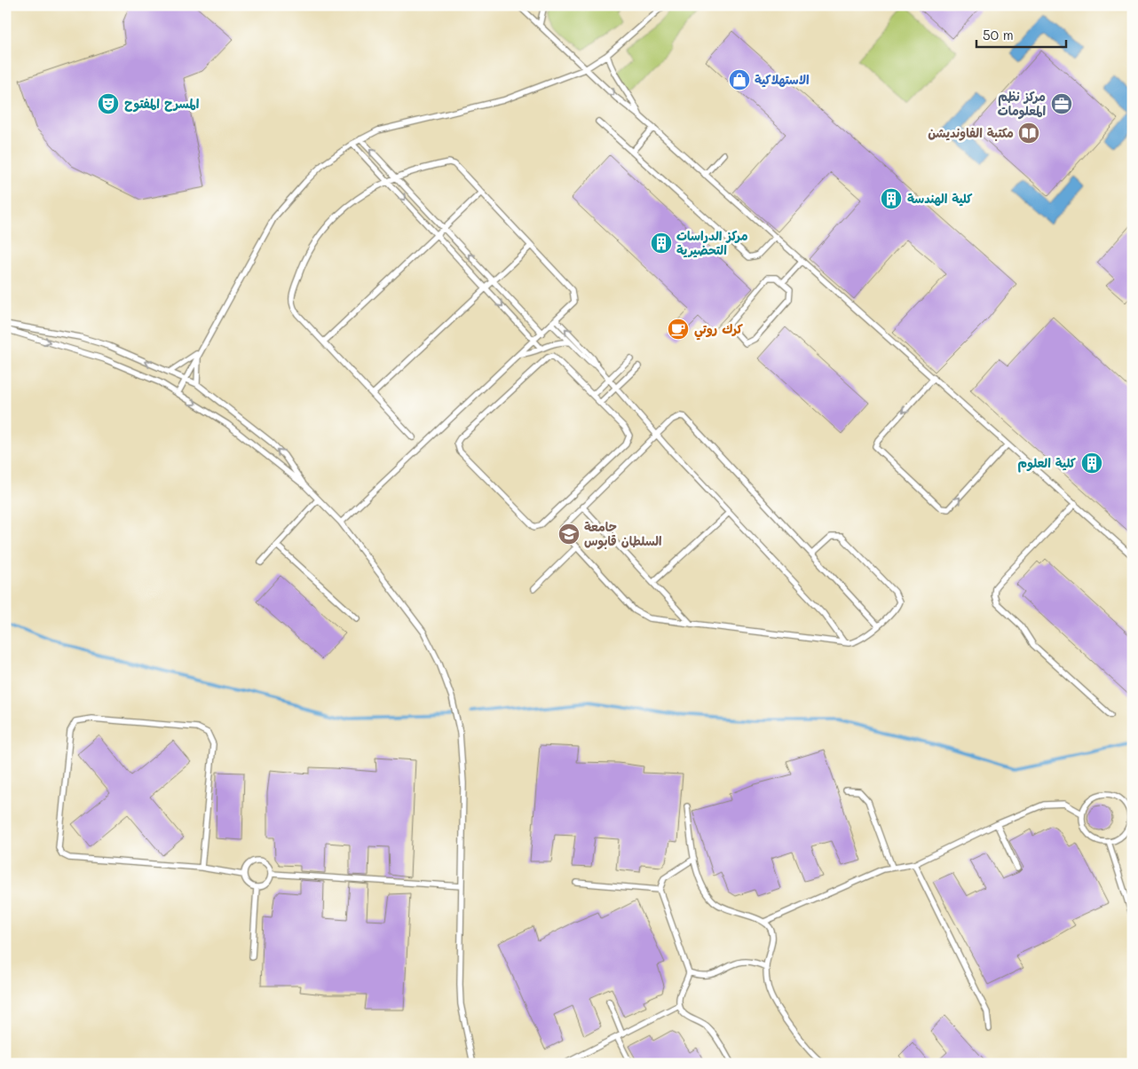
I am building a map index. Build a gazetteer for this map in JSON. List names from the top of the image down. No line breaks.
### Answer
{"places":{"shop":["الاستهلاكية"],"theatre":["المسرح المفتوح"],"office":["مركز نظم المعلومات"],"library":["مكتبة الفاونديشن"],"building":["كلية الهندسة","مركز الدراسات التحضيرية","كلية العلوم"],"cafe":["كرك روتي"],"school or university":["جامعة السلطان قابوس"]},"scale_bar":"50 m"}
